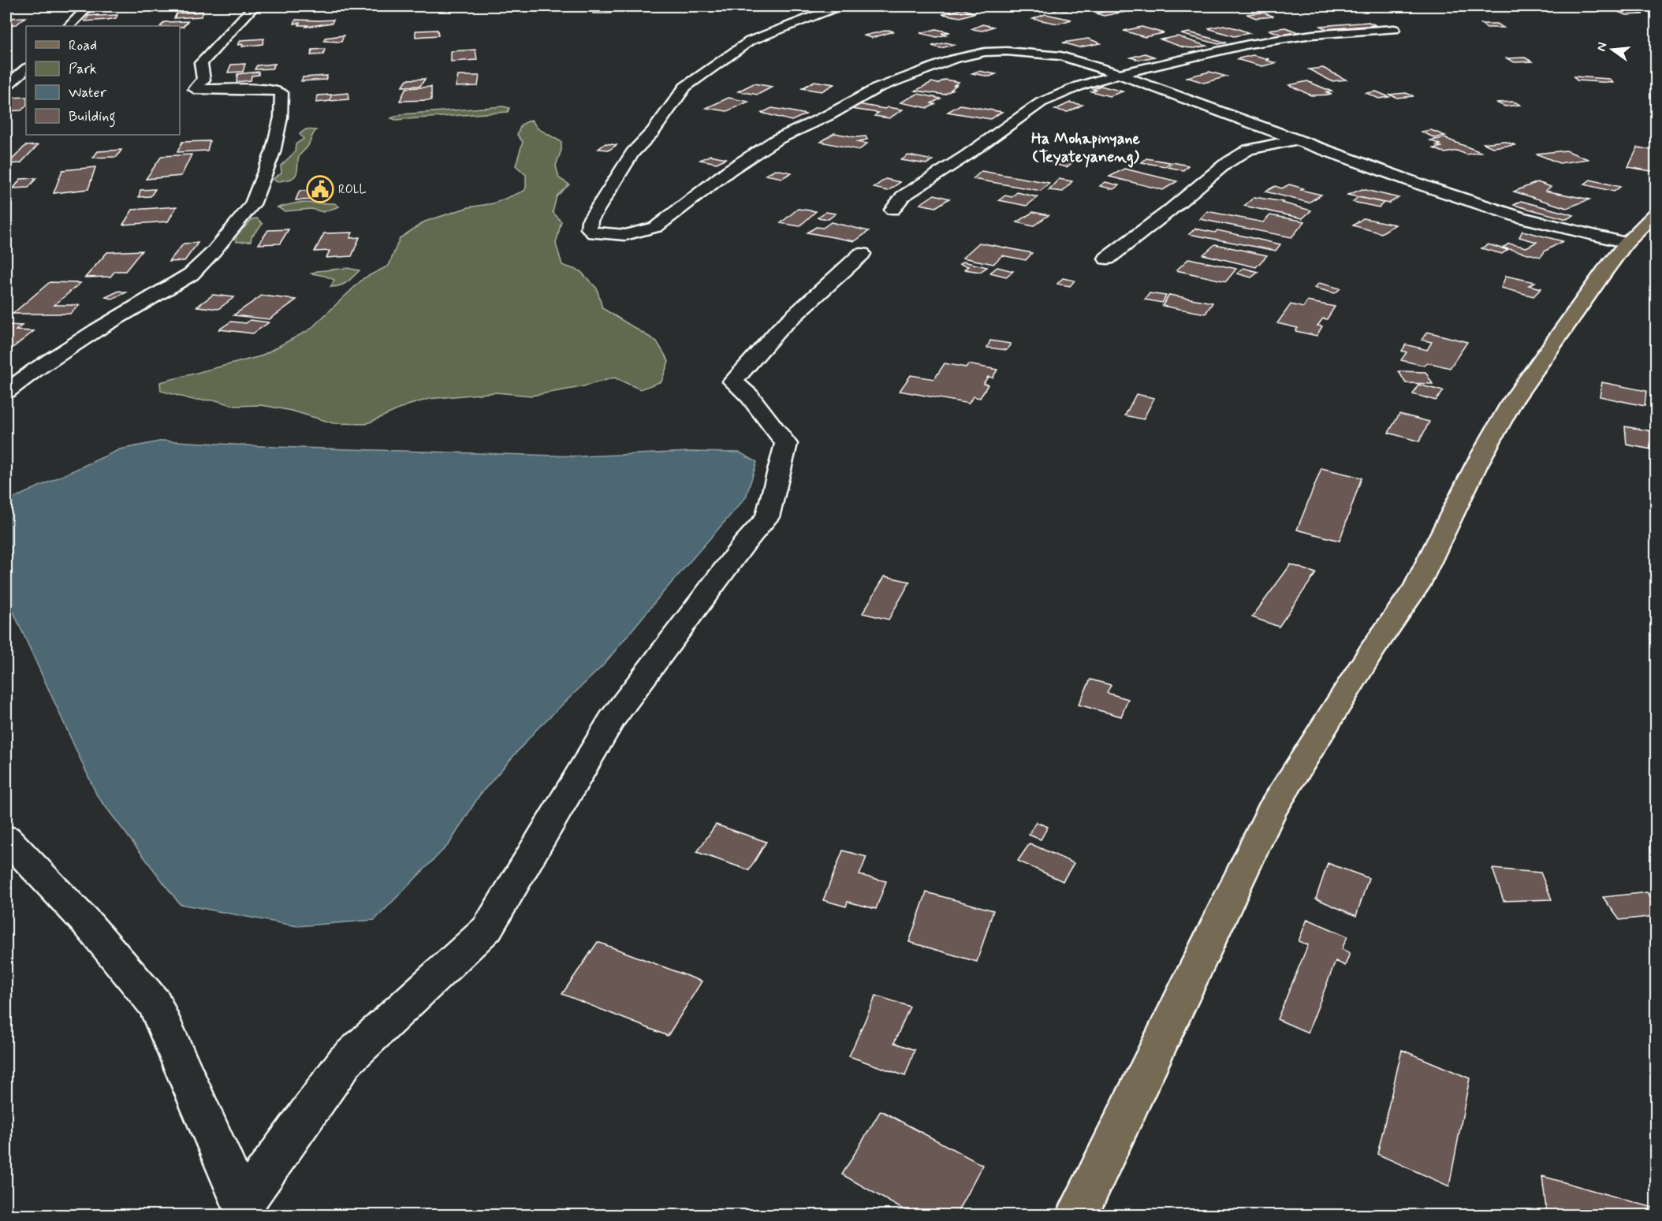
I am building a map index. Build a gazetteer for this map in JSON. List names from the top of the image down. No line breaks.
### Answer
{"districts":["Ha Mohapinyane (Teyateyaneng)"],"places":{"public building":["ROLL"]},"legend":["Road","Park","Water","Building"],"north":"left"}
